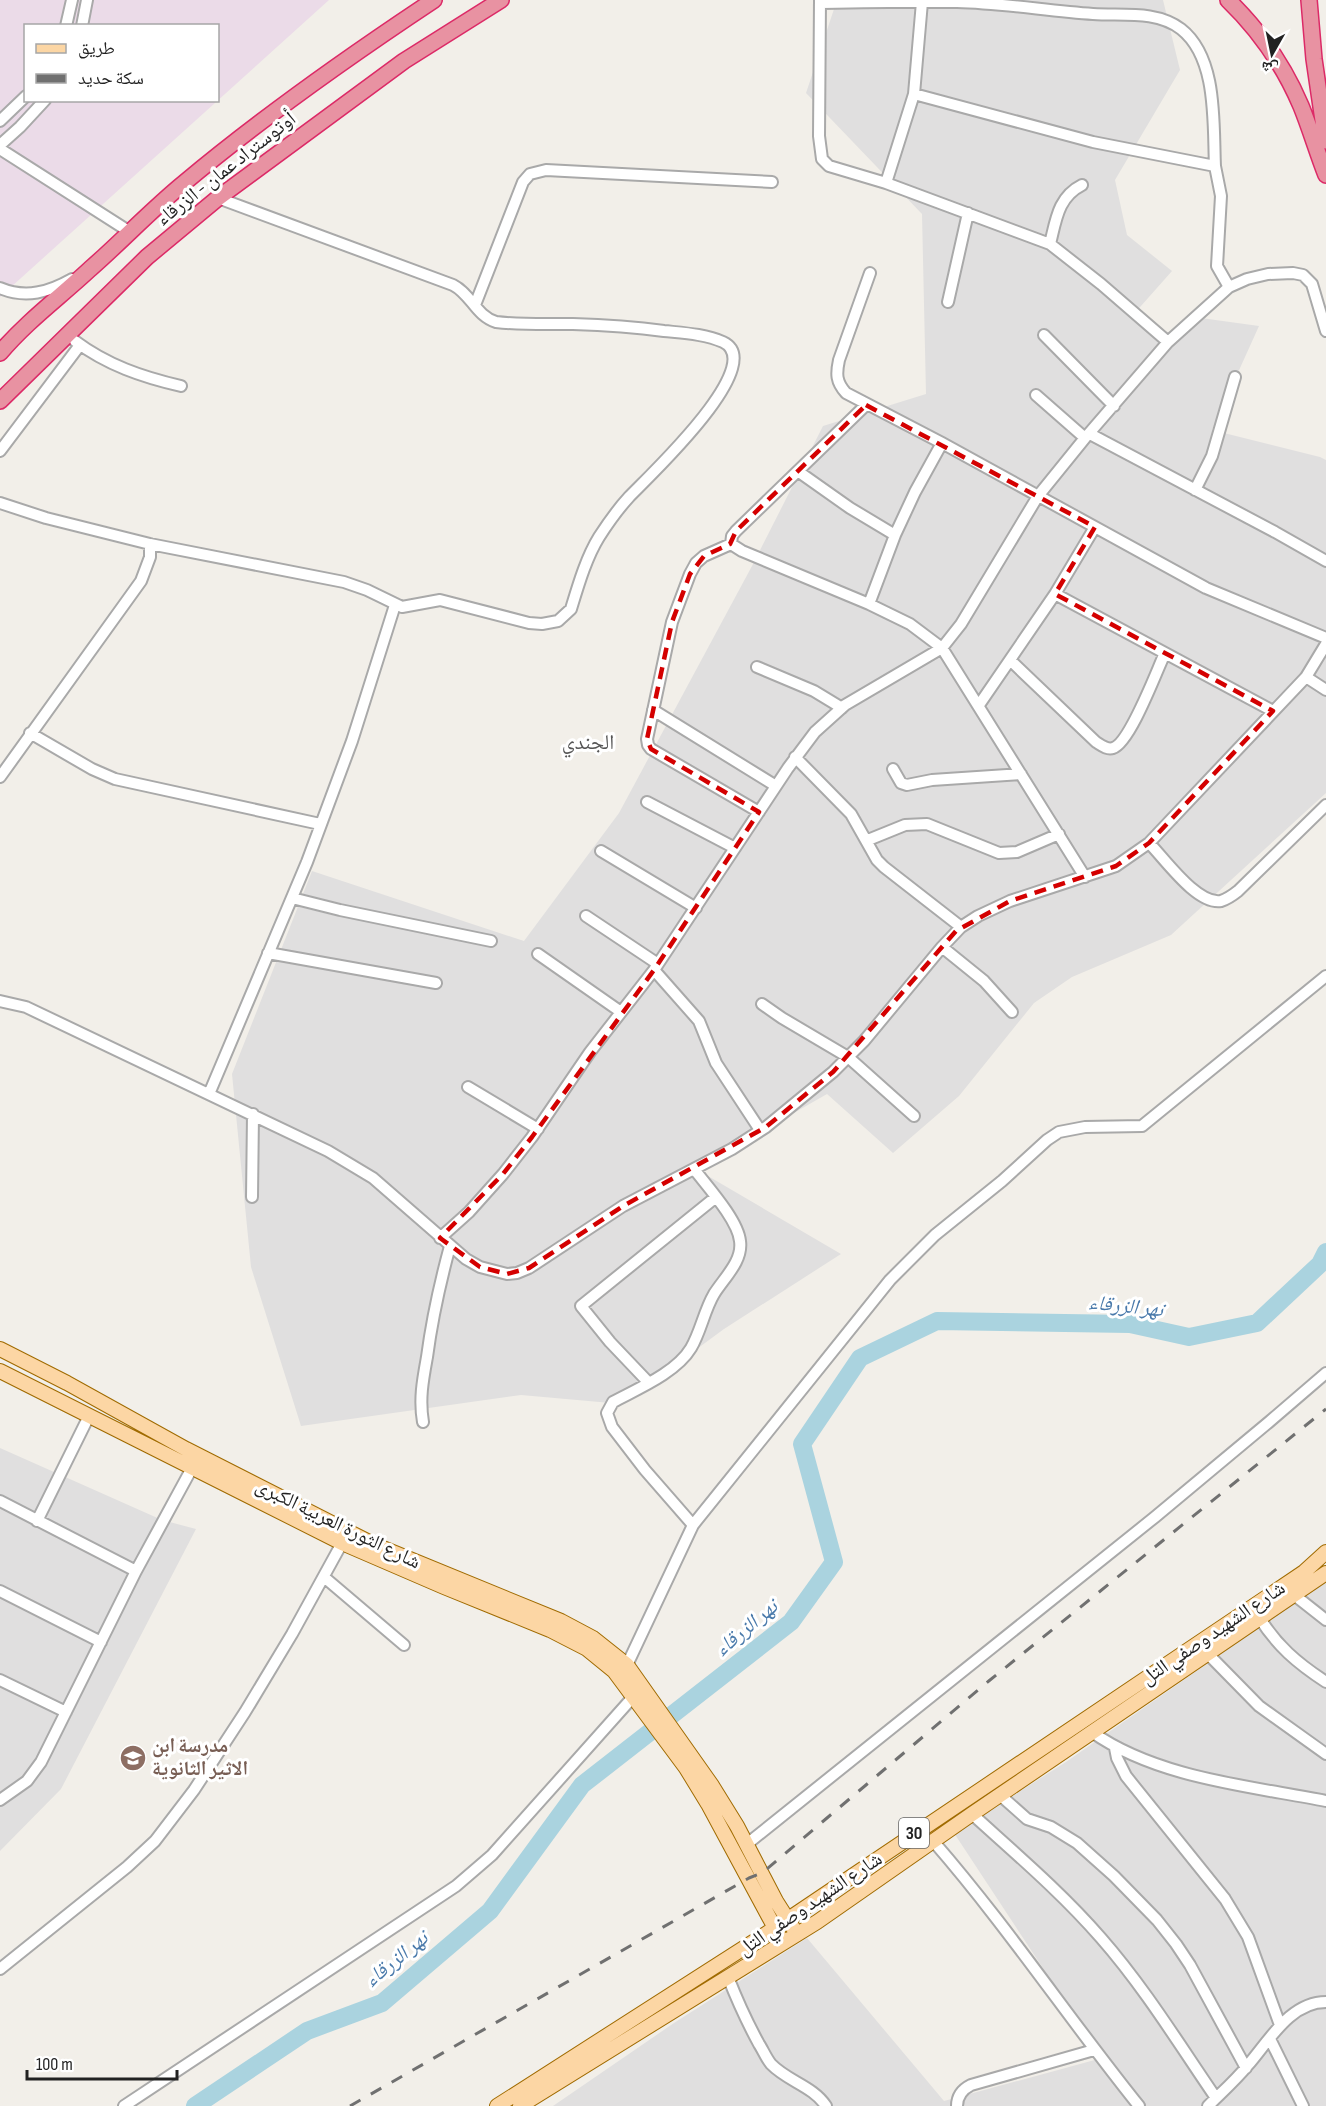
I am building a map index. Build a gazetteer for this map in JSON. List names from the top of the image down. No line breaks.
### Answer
{"streets":{"highway":["أوتوستراد عمان - الزرقاء"],"main road":["شارع الثورة العربية الكبرى","شارع الشهيد وصفي التل","30"]},"districts":["الجندي"],"water":["نهر الزرقاء"],"places":{"school or university":["مدرسة ابن الاثير الثانوية"]},"legend":["طريق","سكة حديد"],"scale_bar":"100 m","north":"bottom"}
